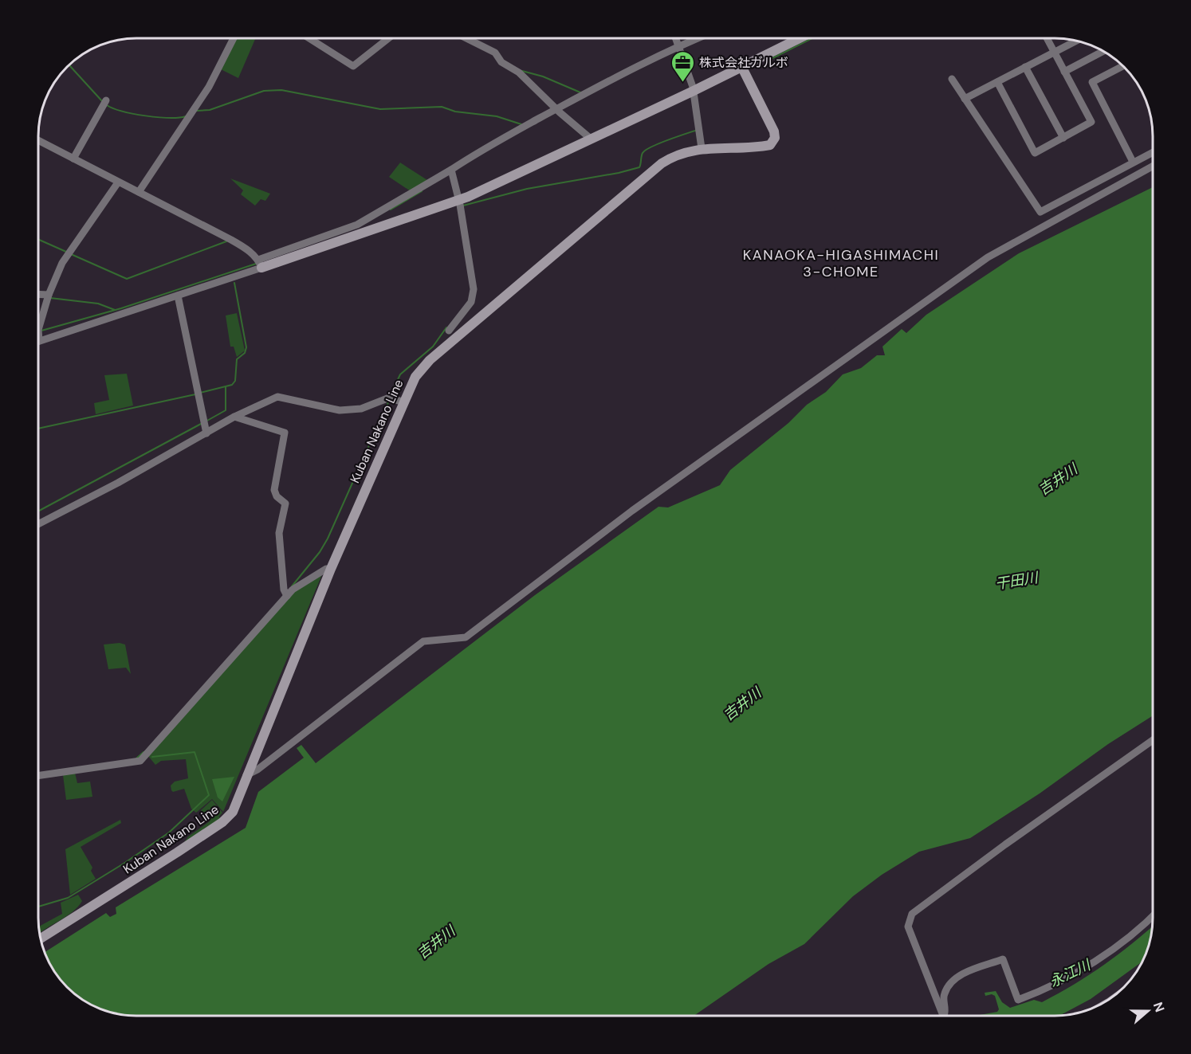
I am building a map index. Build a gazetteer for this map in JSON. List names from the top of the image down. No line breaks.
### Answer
{"streets":{"main road":["Kuban Nakano Line"]},"districts":["KANAOKA-HIGASHIMACHI 3-CHOME"],"water":["吉井川","干田川","永江川"],"places":{"office":["株式会社ガルボ"]},"north":"right"}
